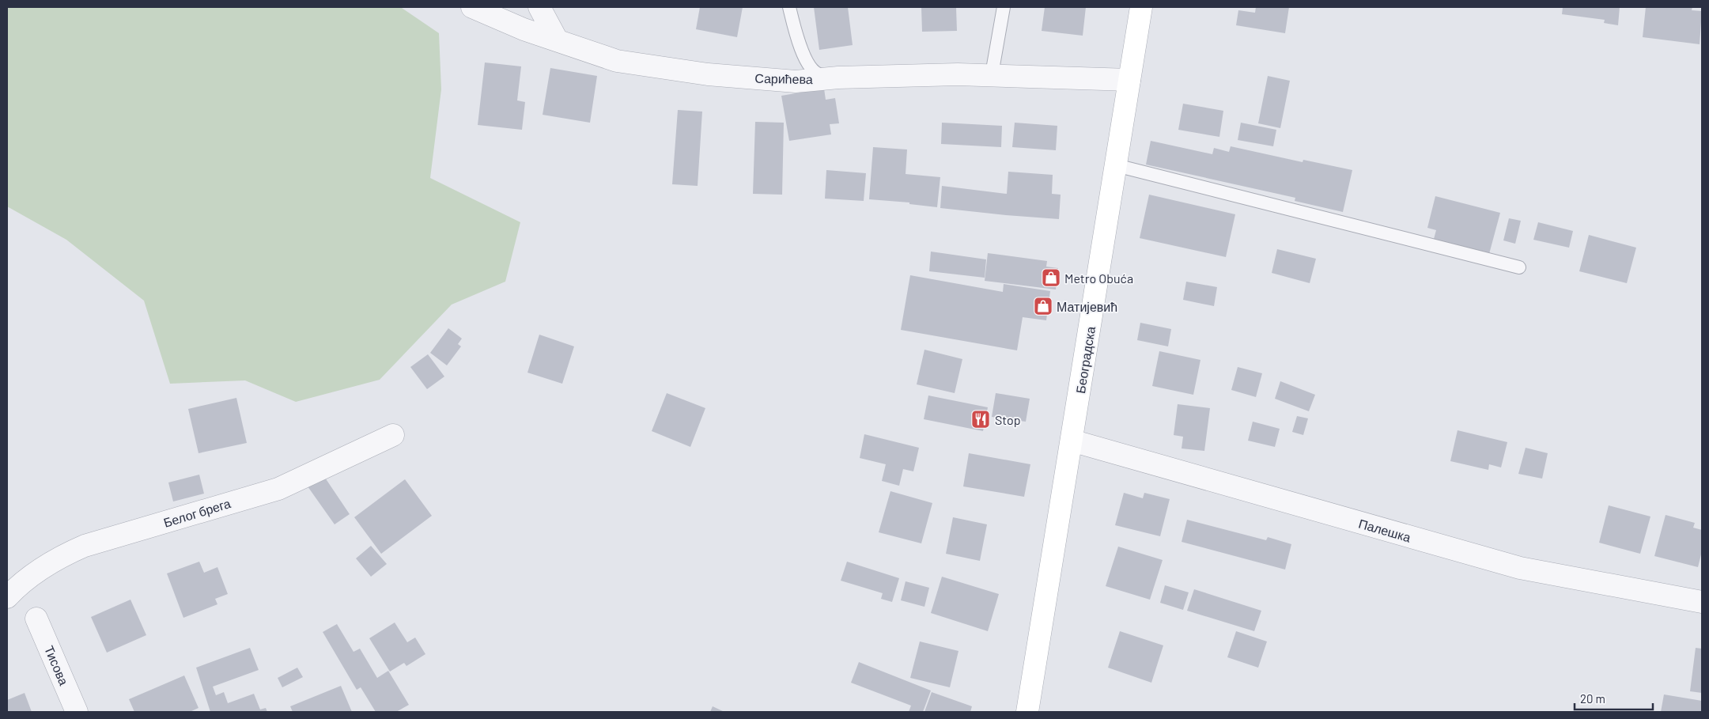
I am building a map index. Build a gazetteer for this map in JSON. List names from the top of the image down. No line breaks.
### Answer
{"streets":{"main road":["Београдска"],"street":["Сарићева","Белог брега","Палешка","Тисова"]},"crossings":[["Сарићева","Београдска"],["Београдска","Палешка"]],"places":{"shop":["Metro Obuća","Матијевић"],"restaurant":["Stop"]},"scale_bar":"20 m"}
